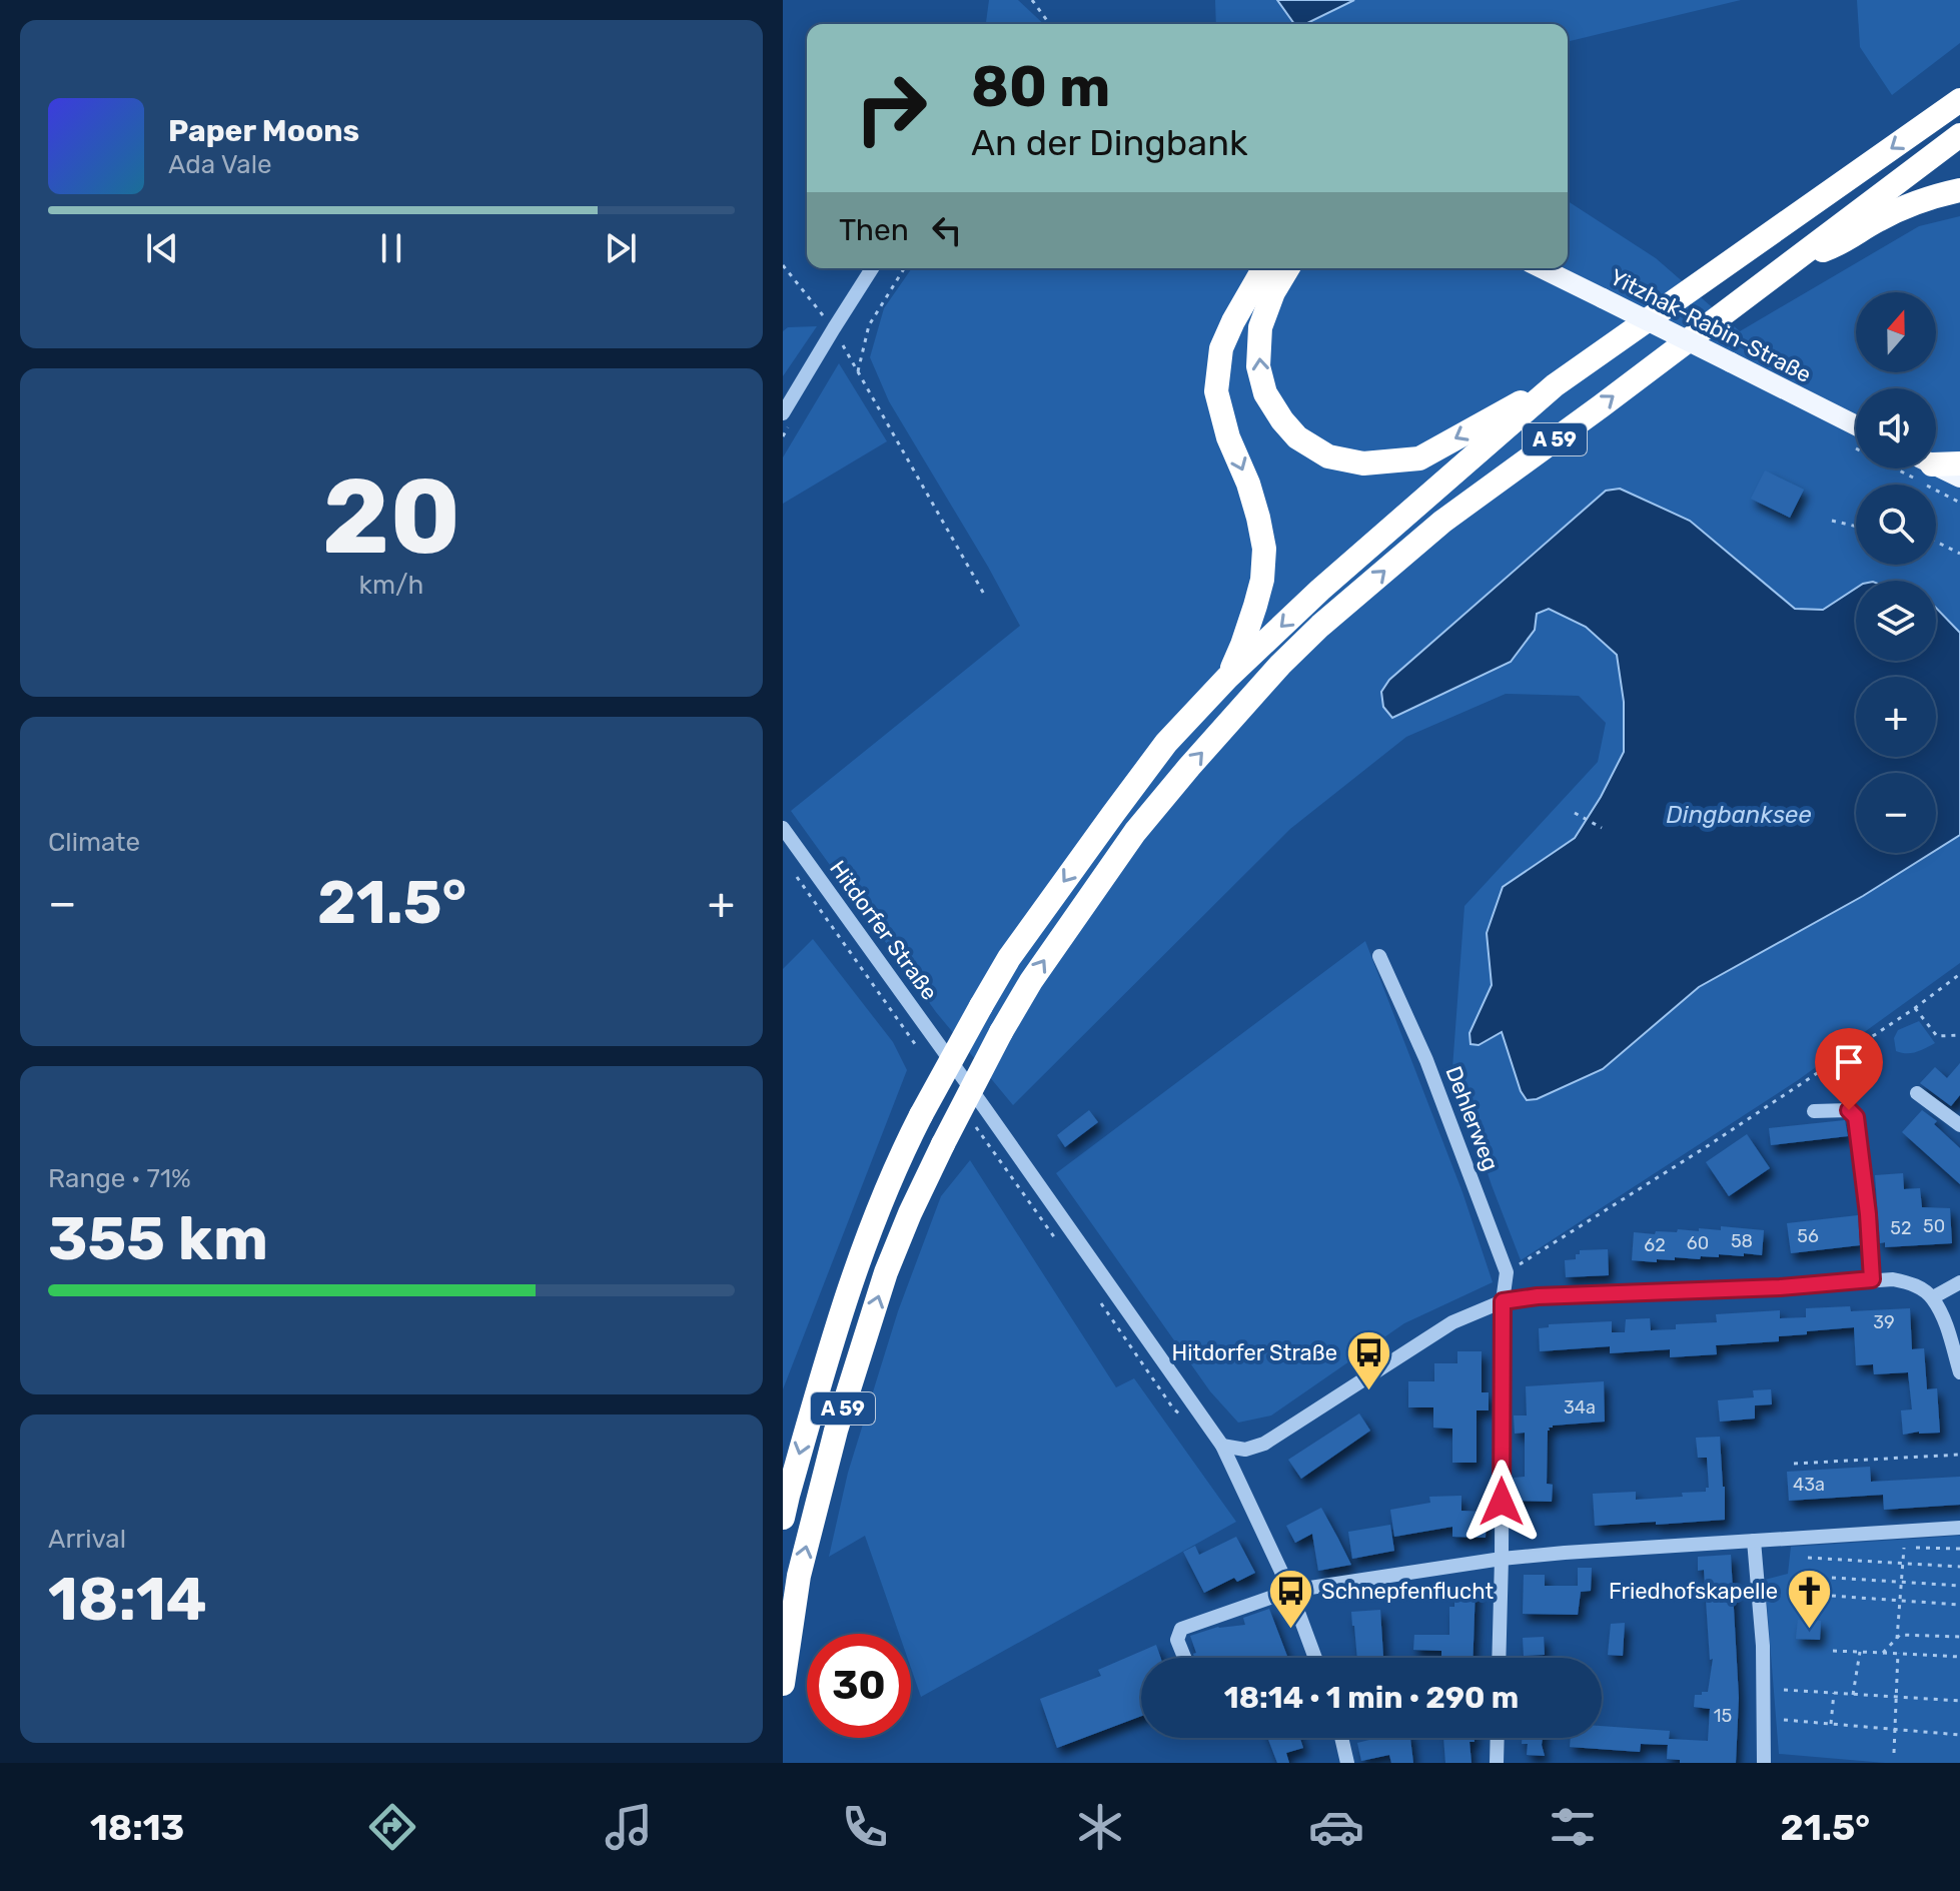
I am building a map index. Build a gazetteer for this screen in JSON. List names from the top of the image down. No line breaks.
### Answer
{"streets":{"highway":["A 59"],"main road":["Yitzhak-Rabin-Straße"],"street":["Hitdorfer Straße","Dehlerweg"]},"water":["Dingbanksee"],"places":{"bus stop":["Hitdorfer Straße","Schnepfenflucht"],"church":["Friedhofskapelle"]},"house_numbers":["50","52","56","58","60","62","39","34a","43a","15"],"north":"top","page":{"turn":["80 m","An der Dingbank"],"song":["Paper Moons","Ada Vale"],"then":"Then","map_buttons":["+","−"],"tile":[["20","km/h"],"Climate",["Range · 71%","355 km"],["Arrival","18:14"]],"heat":["−","21.5°","+"],"limit":"30","trip":"18:14 · 1 min · 290 m","tabs":["18:13","21.5°"]}}
